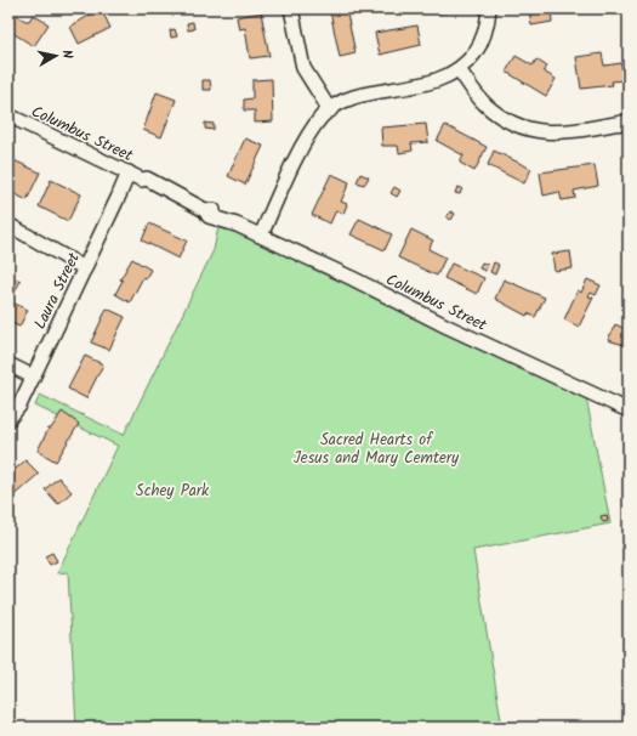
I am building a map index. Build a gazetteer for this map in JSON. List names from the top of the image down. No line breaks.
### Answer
{"streets":{"street":["Columbus Street","Laura Street"]},"crossings":[["Columbus Street","Laura Street"]],"parks":["Sacred Hearts of Jesus and Mary Cemtery","Schey Park"],"north":"right"}
